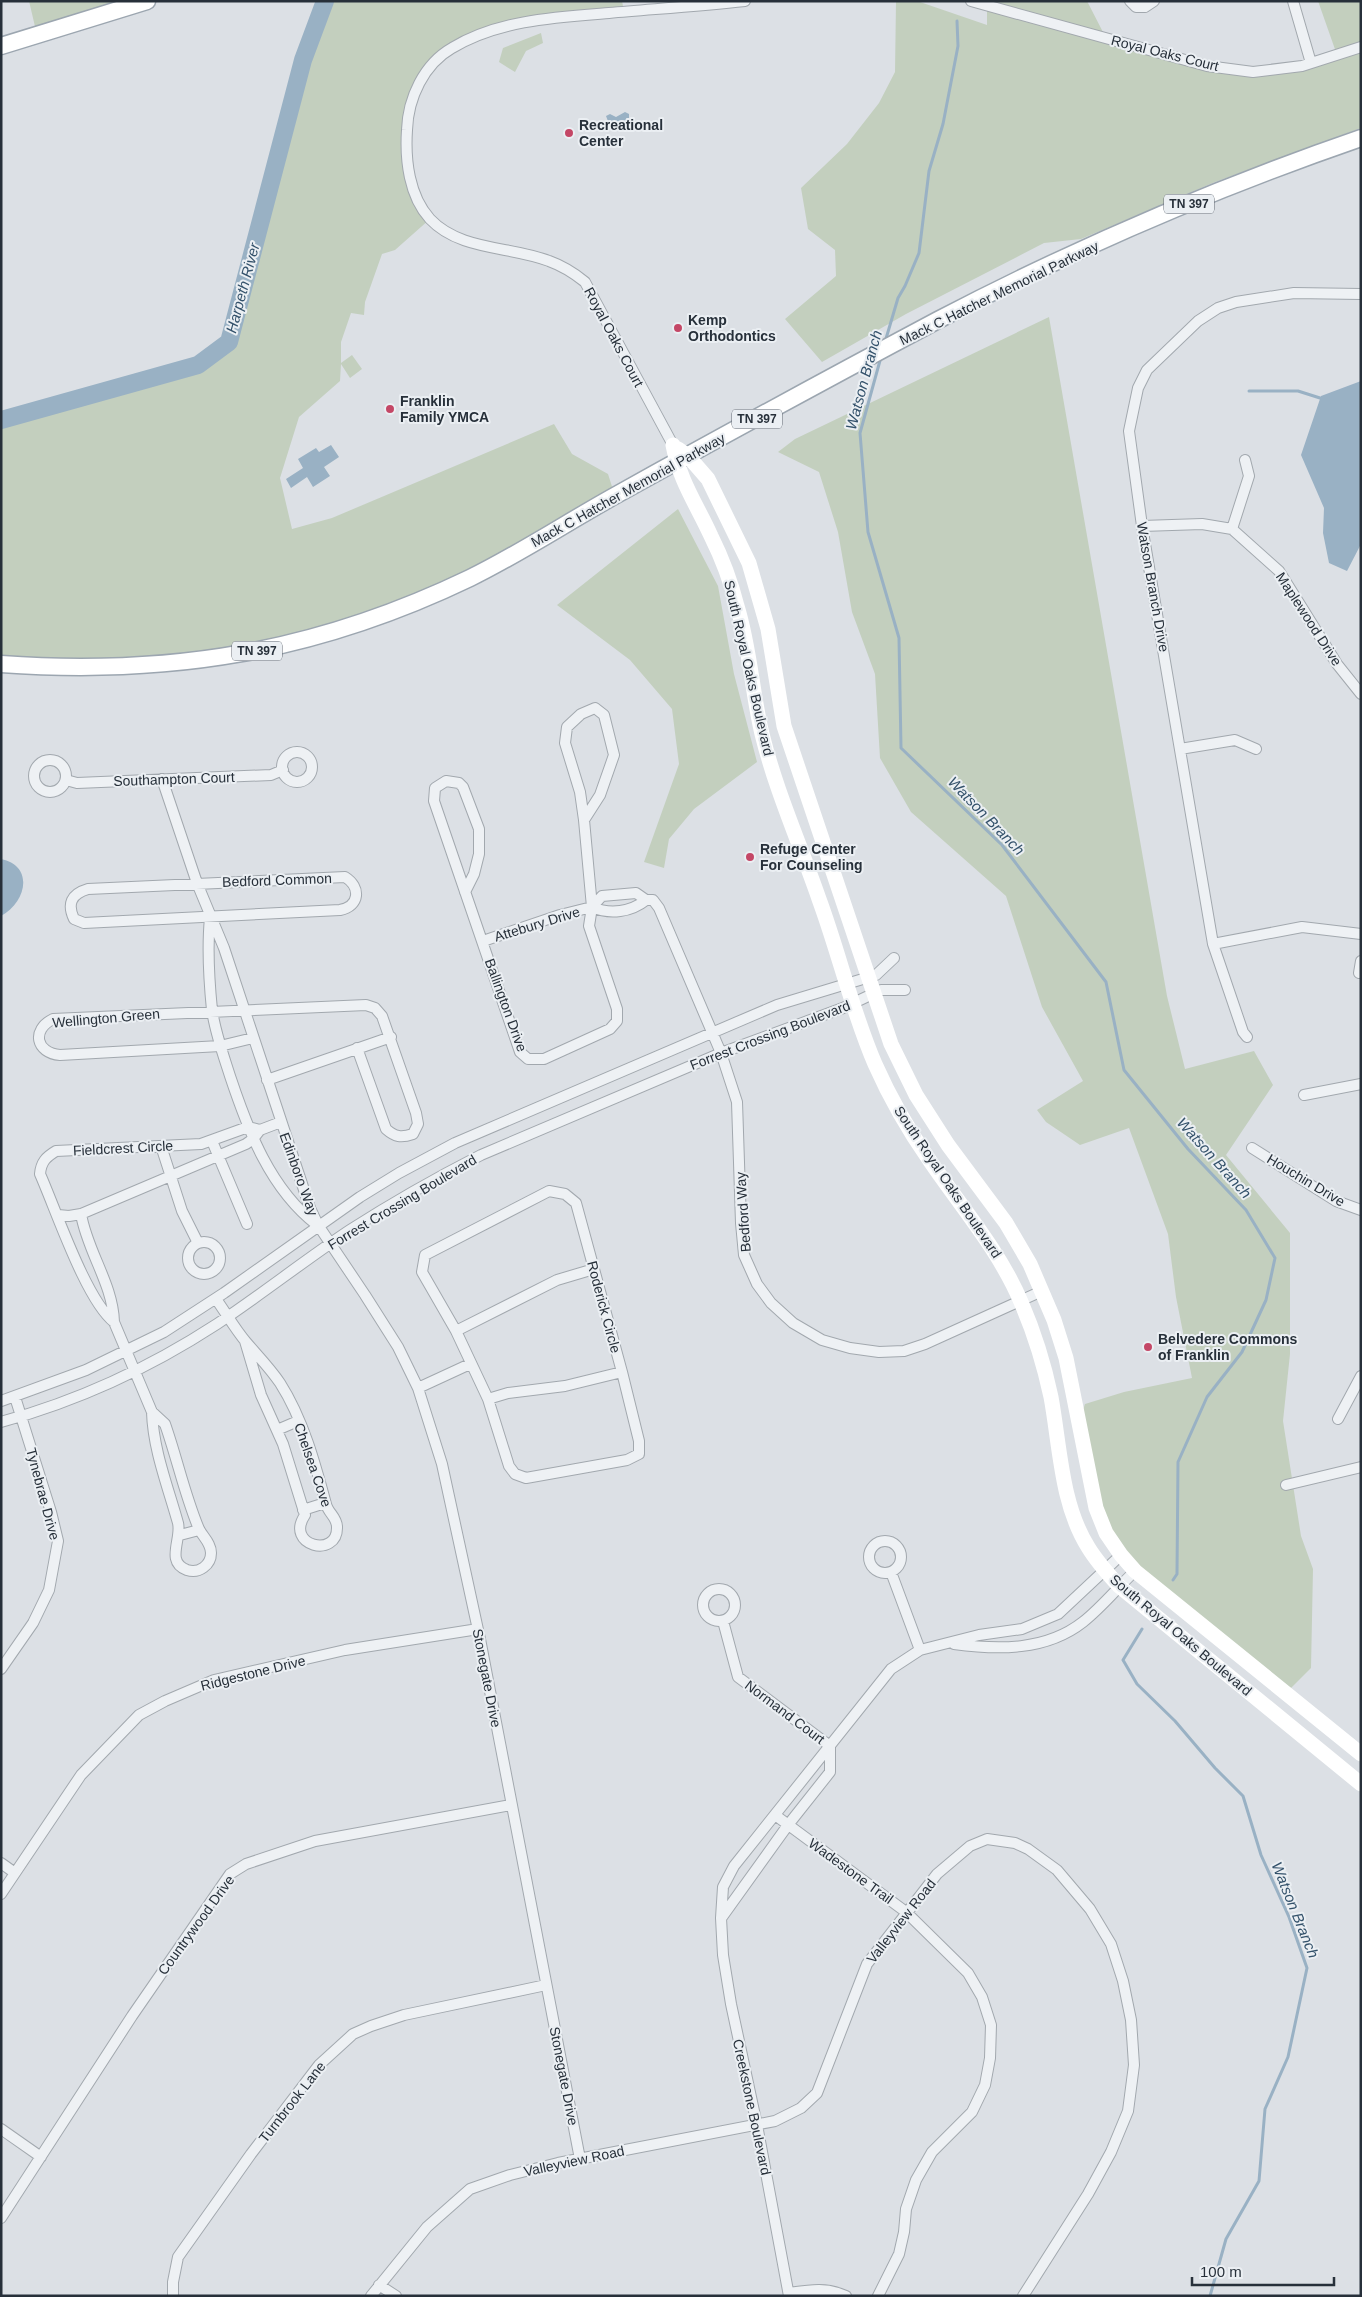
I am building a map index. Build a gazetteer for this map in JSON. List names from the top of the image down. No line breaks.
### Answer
{"streets":{"main road":["TN 397","Mack C Hatcher Memorial Parkway","South Royal Oaks Boulevard"],"street":["Royal Oaks Court","Watson Branch Drive","Maplewood Drive","Southampton Court","Bedford Common","Attebury Drive","Ballington Drive","Wellington Green","Forrest Crossing Boulevard","Fieldcrest Circle","Edinboro Way","Houchin Drive","Bedford Way","Roderick Circle","Chelsea Cove","Tynebrae Drive","Ridgestone Drive","Stonegate Drive","Normand Court","Wadestone Trail","Valleyview Road","Countrywood Drive","Turnbrook Lane","Creekstone Boulevard"]},"crossings":[["Royal Oaks Court","South Royal Oaks Boulevard"],["Mack C Hatcher Memorial Parkway","South Royal Oaks Boulevard"],["South Royal Oaks Boulevard","Forrest Crossing Boulevard"],["South Royal Oaks Boulevard","Bedford Way"],["South Royal Oaks Boulevard","Creekstone Boulevard"],["Southampton Court","Edinboro Way"],["Bedford Common","Edinboro Way"],["Attebury Drive","Ballington Drive"],["Attebury Drive","Bedford Way"],["Ballington Drive","Bedford Way"],["Wellington Green","Edinboro Way"],["Forrest Crossing Boulevard","Fieldcrest Circle"],["Forrest Crossing Boulevard","Edinboro Way"],["Forrest Crossing Boulevard","Bedford Way"],["Forrest Crossing Boulevard","Chelsea Cove"],["Forrest Crossing Boulevard","Tynebrae Drive"],["Forrest Crossing Boulevard","Stonegate Drive"],["Fieldcrest Circle","Edinboro Way"],["Edinboro Way","Stonegate Drive"],["Ridgestone Drive","Stonegate Drive"],["Stonegate Drive","Valleyview Road"],["Stonegate Drive","Countrywood Drive"],["Stonegate Drive","Turnbrook Lane"],["Normand Court","Creekstone Boulevard"],["Wadestone Trail","Valleyview Road"],["Wadestone Trail","Creekstone Boulevard"],["Valleyview Road","Creekstone Boulevard"]],"water":["Harpeth River","Watson Branch"],"places":["Recreational Center","Kemp Orthodontics","Franklin Family YMCA","Refuge Center For Counseling","Belvedere Commons of Franklin"],"scale_bar":"100 m"}
